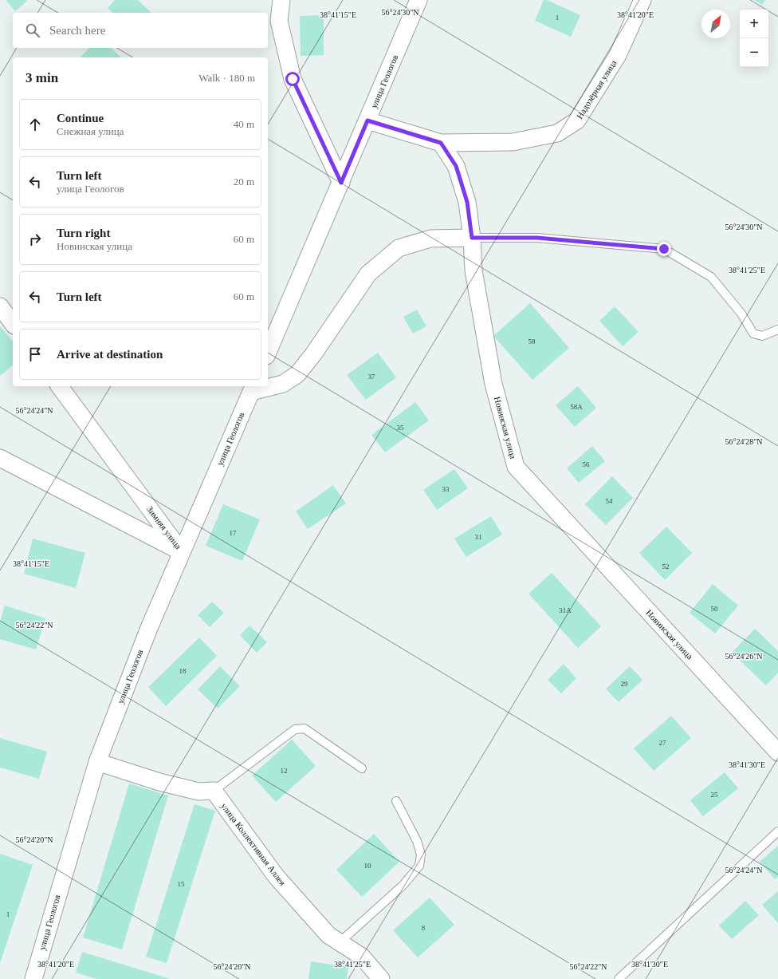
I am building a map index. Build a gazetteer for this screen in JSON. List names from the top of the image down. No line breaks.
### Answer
{"streets":{"street":["улица Геологов","Надозёрная улица","Новинская улица","Зимняя улица","улица Коллективная Аллея"]},"crossings":[["улица Геологов","Зимняя улица"],["Надозёрная улица","Новинская улица"]],"house_numbers":["1","58","37","58А","35","56","33","54","17","31","52","50","31А","18","29","27","12","25","10","15","1","8"],"north":"top right","page":{"map_buttons":["+","−"],"search":"Search here","heading":["3 min","Walk · 180 m"],"list":[["Continue","Снежная улица","40 m"],["Turn left","улица Геологов","20 m"],["Turn right","Новинская улица","60 m"],["Turn left","60 m"],"Arrive at destination"]},"coordinates":["56°24'30\"N","38°41'15\"E","38°41'20\"E","38°41'25\"E","56°24'24\"N","56°24'28\"N","56°24'22\"N","56°24'26\"N","38°41'30\"E","56°24'20\"N"]}
